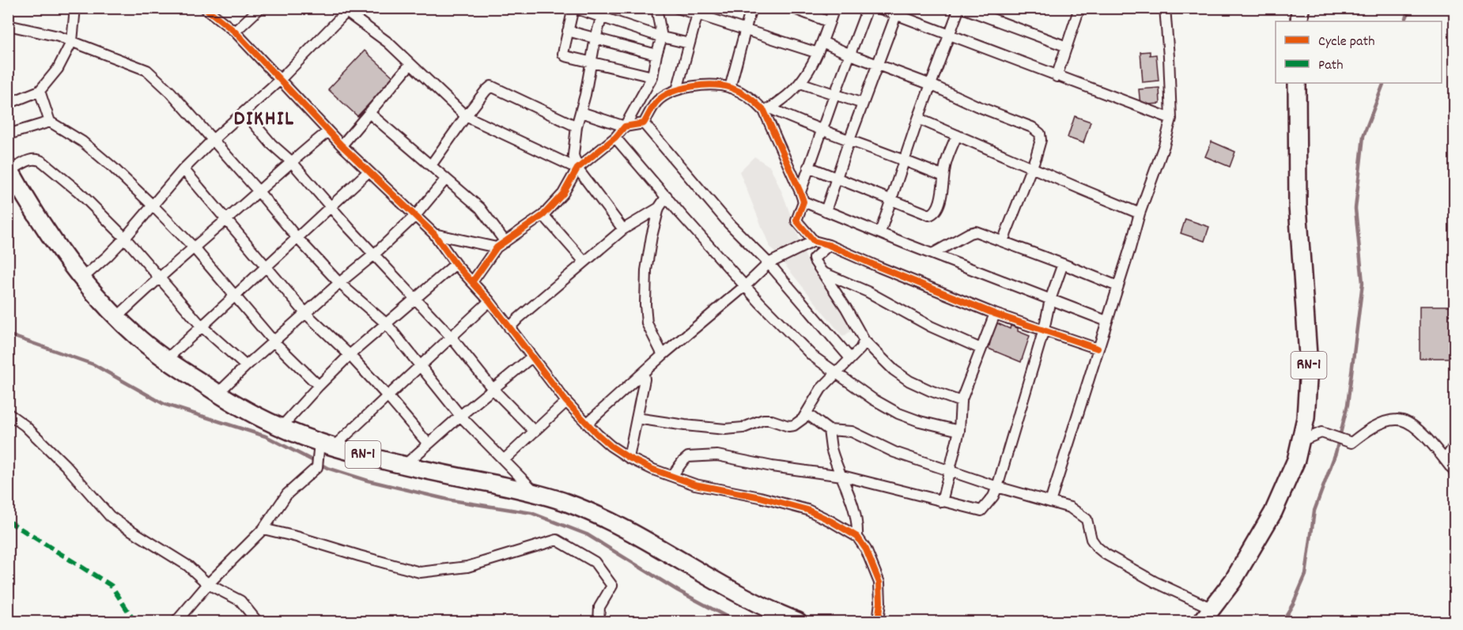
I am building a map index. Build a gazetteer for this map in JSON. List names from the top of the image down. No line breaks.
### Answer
{"streets":{"highway":["RN-1"]},"districts":["DIKHIL"],"legend":["Cycle path","Path"]}
